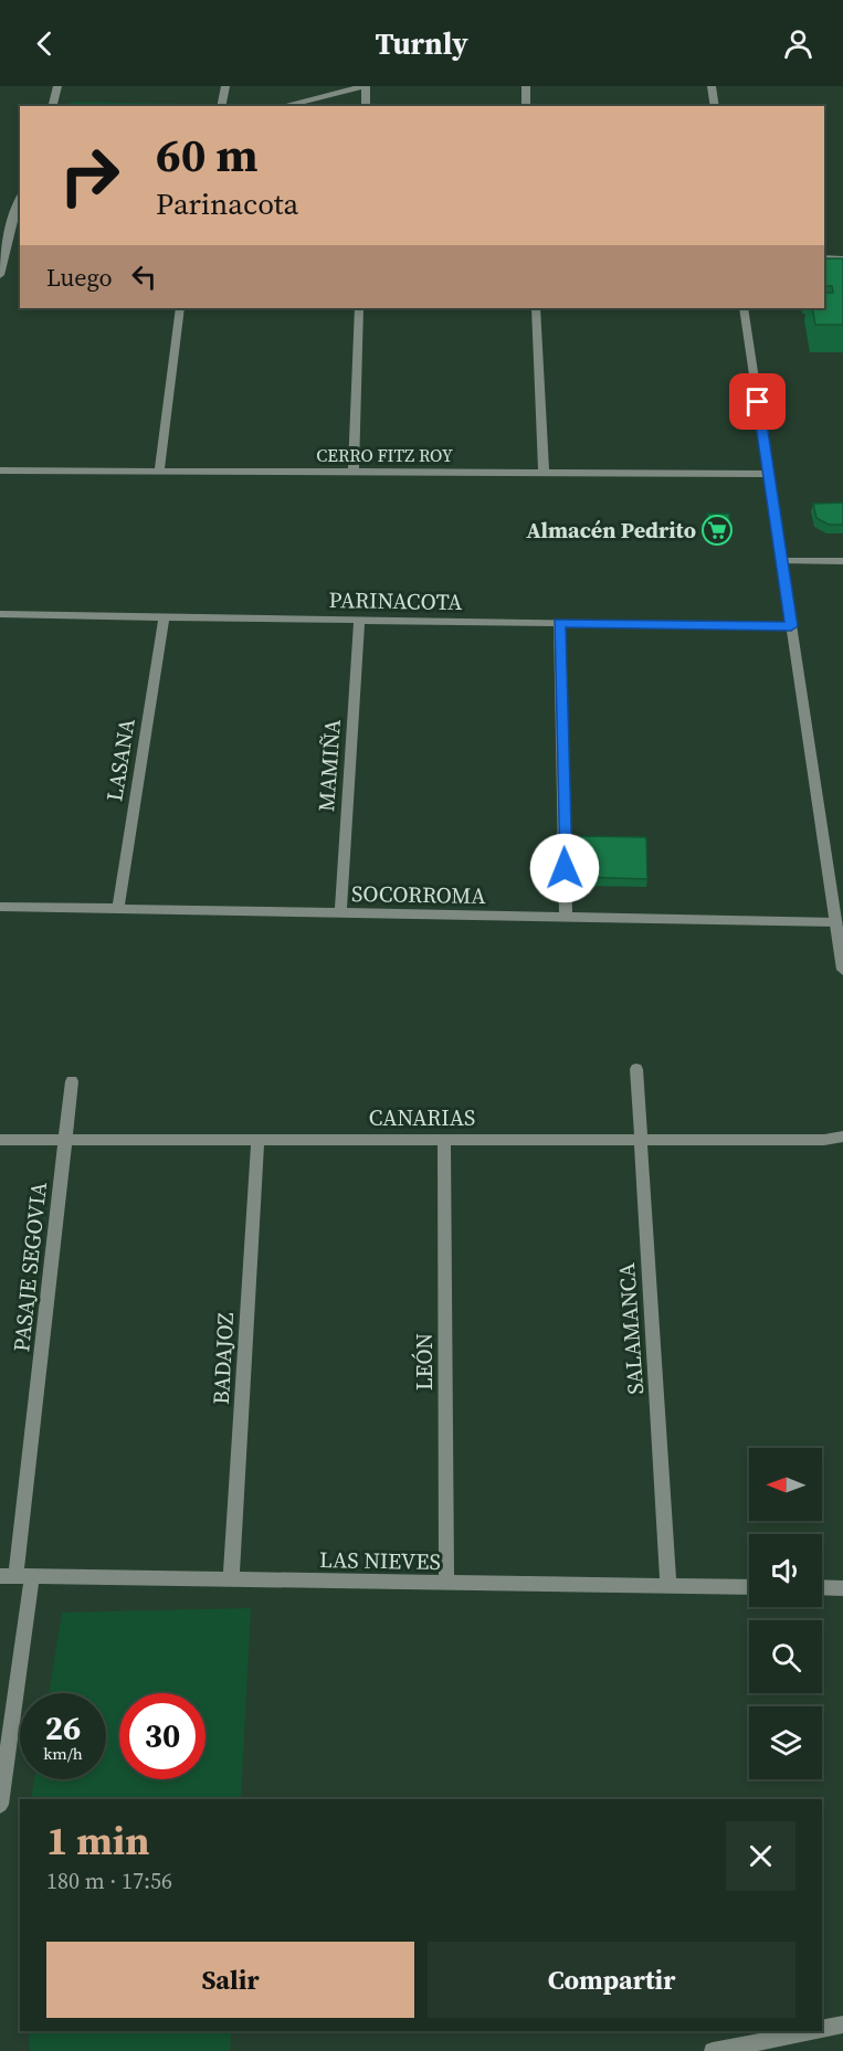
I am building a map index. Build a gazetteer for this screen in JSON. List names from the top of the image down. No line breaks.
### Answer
{"streets":{"street":["CERRO FITZ ROY","PARINACOTA","LASANA","MAMIÑA","SOCORROMA","CANARIAS","PASAJE SEGOVIA","SALAMANCA","BADAJOZ","LEÓN","LAS NIEVES"]},"crossings":[["PARINACOTA","LASANA"],["PARINACOTA","MAMIÑA"],["LASANA","SOCORROMA"],["MAMIÑA","SOCORROMA"],["CANARIAS","PASAJE SEGOVIA"],["CANARIAS","SALAMANCA"],["CANARIAS","BADAJOZ"],["CANARIAS","LEÓN"],["PASAJE SEGOVIA","LAS NIEVES"],["SALAMANCA","LAS NIEVES"],["BADAJOZ","LAS NIEVES"],["LEÓN","LAS NIEVES"]],"places":{"supermarket":["Almacén Pedrito"]},"north":"left","page":{"header":"Turnly","turn":["60 m","Parinacota"],"then":"Luego","speed":"26 km/h","limit":"30","heading":["1 min","180 m · 17:56"],"buttons":["Salir","Compartir"]}}
